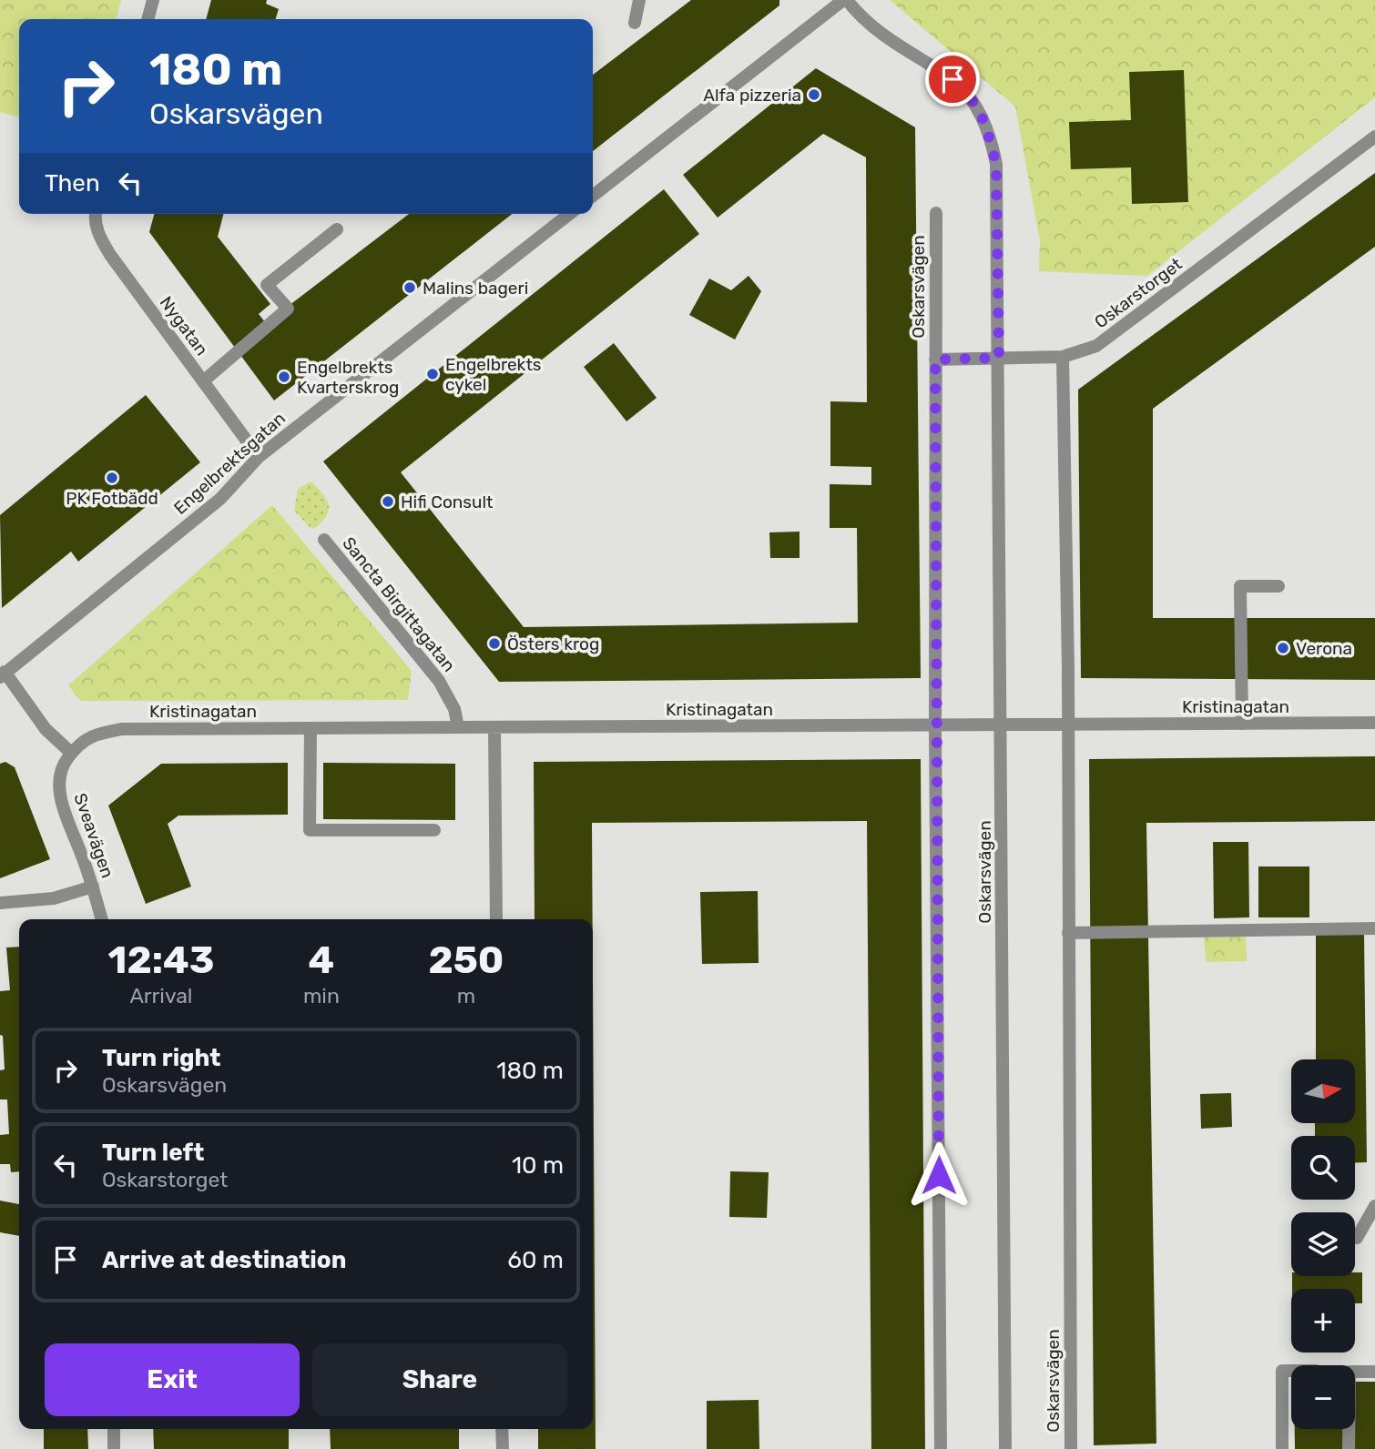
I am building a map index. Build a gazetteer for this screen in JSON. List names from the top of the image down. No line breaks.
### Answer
{"streets":{"street":["Oskarsvägen","Oskarstorget","Nygatan","Engelbrektsgatan","Sancta Birgittagatan","Kristinagatan","Sveavägen"]},"crossings":[["Oskarsvägen","Oskarstorget"],["Oskarsvägen","Kristinagatan"],["Nygatan","Engelbrektsgatan"],["Sancta Birgittagatan","Kristinagatan"],["Kristinagatan","Sveavägen"]],"places":["Alfa pizzeria","Malins bageri","Engelbrekts cykel","Engelbrekts Kvarterskrog","PK Fotbädd","Hifi Consult","Östers krog","Verona"],"north":"right","page":{"turn":["180 m","Oskarsvägen"],"then":"Then","eta":["12:43","Arrival","4","min","250","m"],"list":[{"name":"Turn right","note":"Oskarsvägen","value":"180 m"},{"name":"Turn left","note":"Oskarstorget","value":"10 m"},{"name":"Arrive at destination","value":"60 m"}],"map_buttons":["+","−"],"buttons":["Exit","Share"]}}
